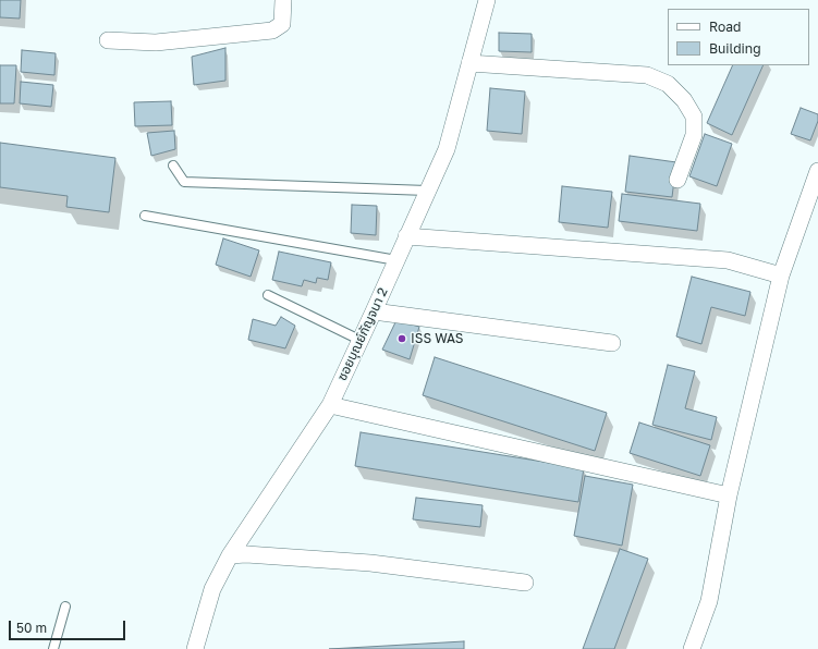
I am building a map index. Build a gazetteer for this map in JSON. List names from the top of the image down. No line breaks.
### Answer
{"streets":{"street":["ซอยบุณย์กัญจนา 2"]},"places":["ISS WAS"],"legend":["Road","Building"],"scale_bar":"50 m"}
